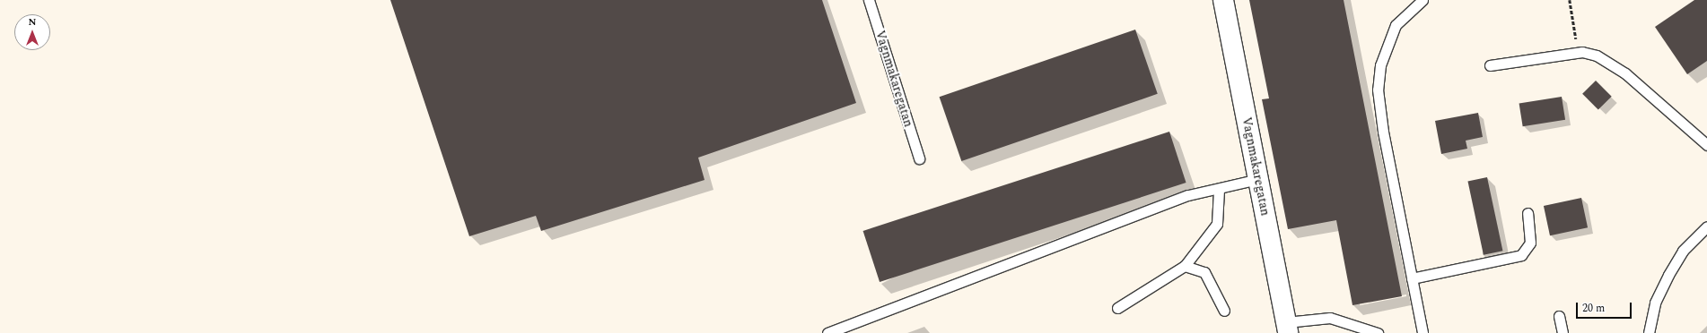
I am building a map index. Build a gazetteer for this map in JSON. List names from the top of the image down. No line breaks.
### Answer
{"streets":{"street":["Vagnmakaregatan"]},"scale_bar":"20 m","north":"top"}
